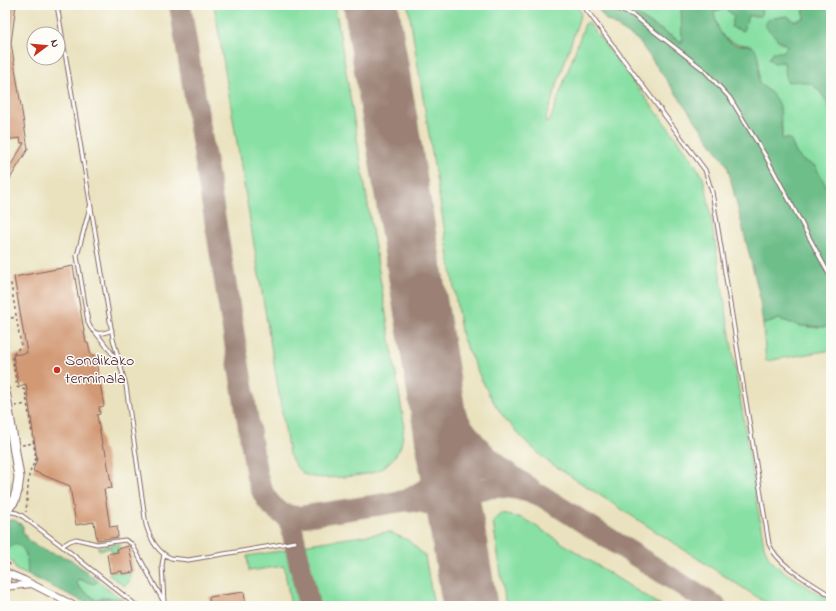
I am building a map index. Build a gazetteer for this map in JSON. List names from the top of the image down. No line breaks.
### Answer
{"places":["Sondikako terminala"],"north":"right"}
